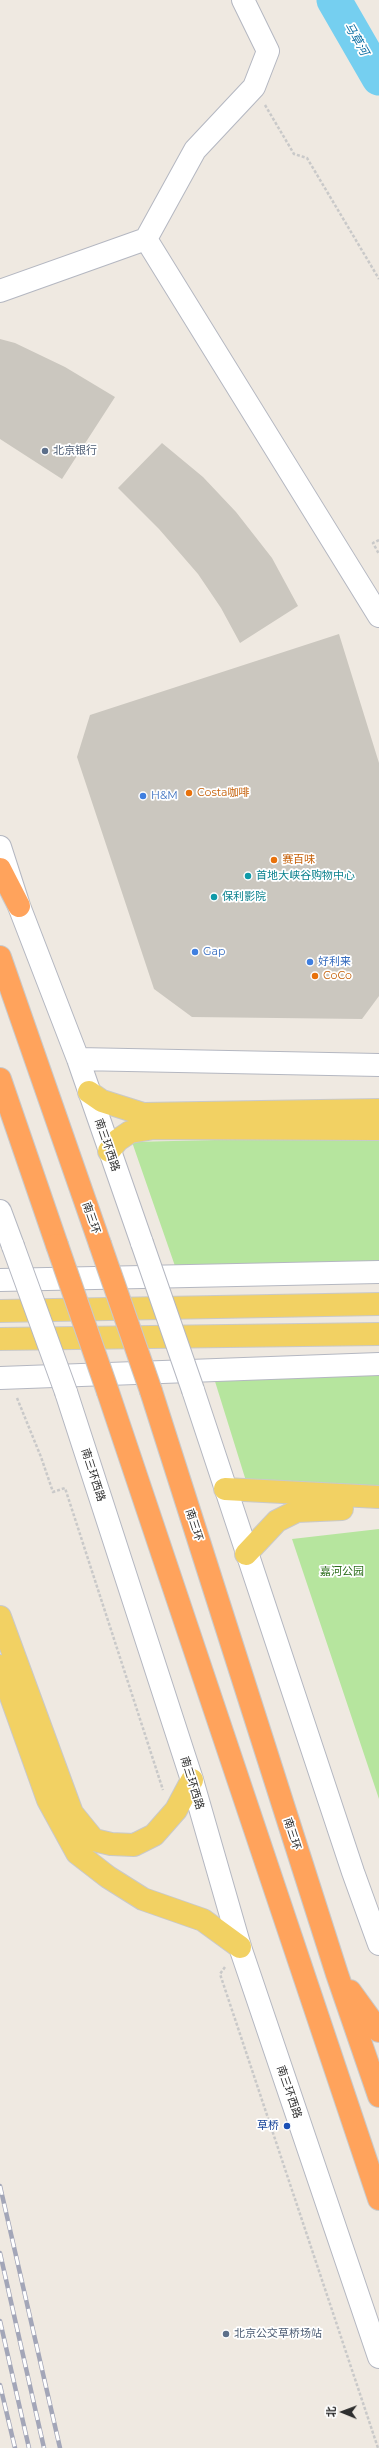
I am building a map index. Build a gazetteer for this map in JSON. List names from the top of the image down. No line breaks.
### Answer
{"streets":{"highway":["南三环"],"street":["南三环西路"]},"water":["马草河"],"parks":["嘉河公园"],"places":["北京银行","Costa咖啡","H&M","赛百味","首地大峡谷购物中心","保利影院","Gap","好利来","CoCo","草桥","北京公交草桥场站"],"north":"left"}
